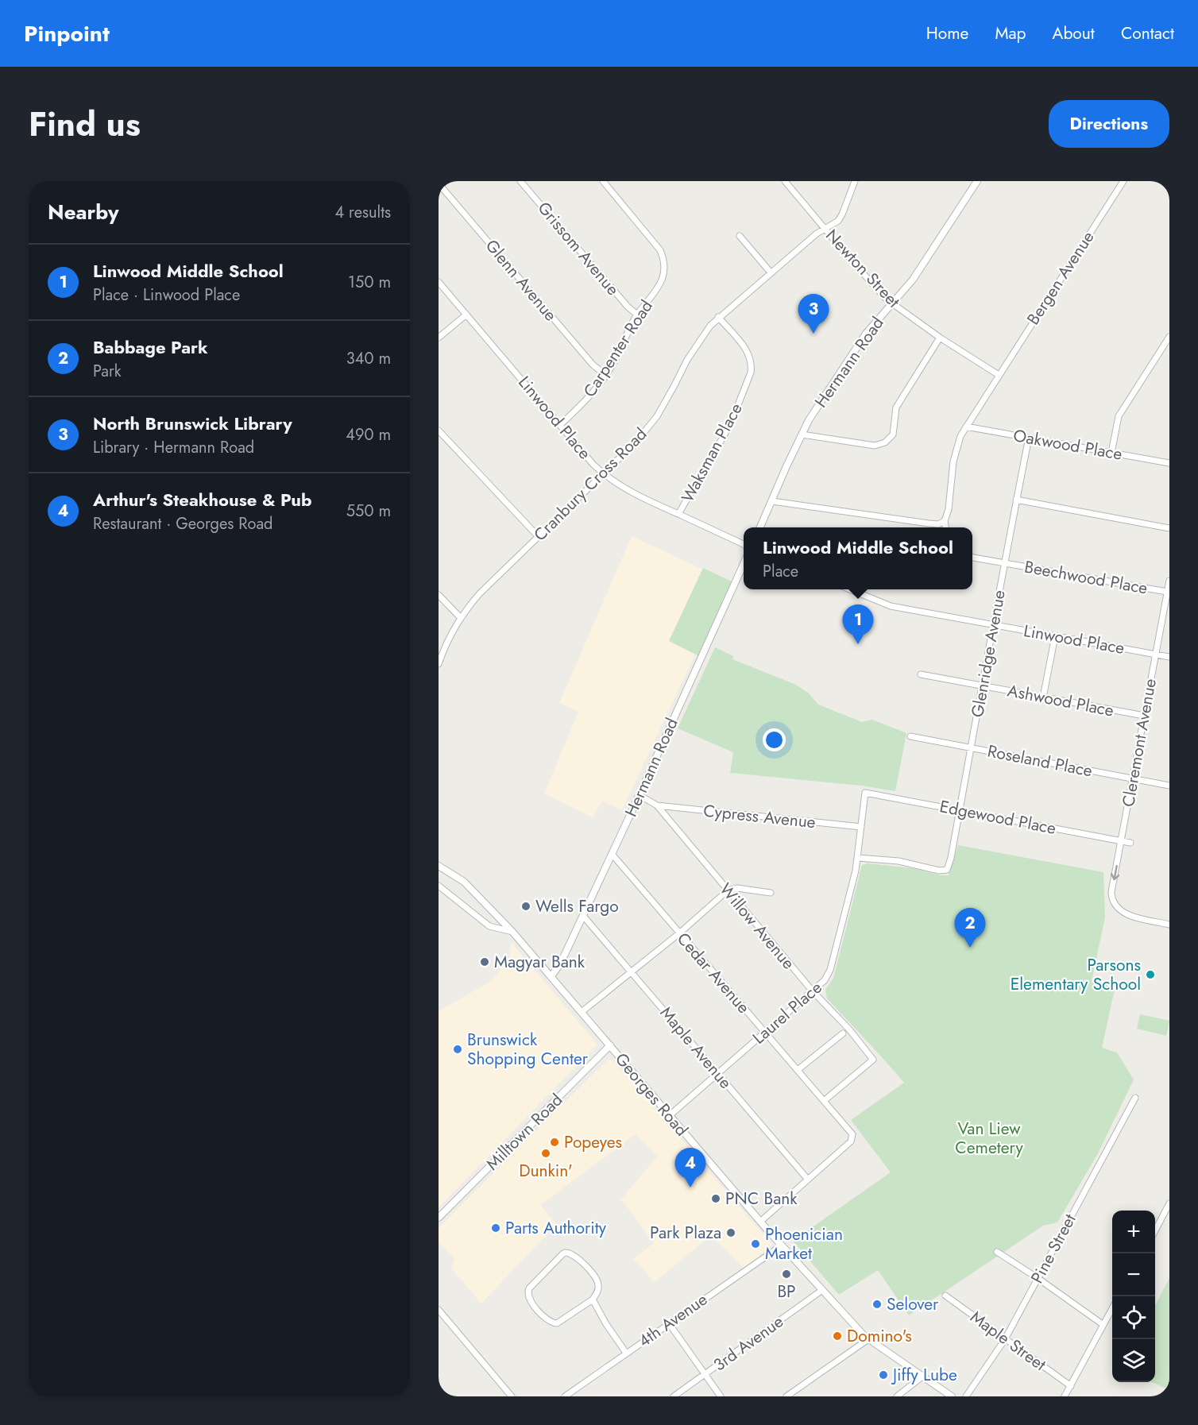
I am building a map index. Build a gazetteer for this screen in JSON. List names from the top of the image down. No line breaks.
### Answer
{"streets":{"street":["Grissom Avenue","Newton Street","Bergen Avenue","Glenn Avenue","Carpenter Road","Hermann Road","Linwood Place","Oakwood Place","Waksman Place","Cranbury Cross Road","Beechwood Place","Glenridge Avenue","Ashwood Place","Cleremont Avenue","Roseland Place","Cypress Avenue","Edgewood Place","Willow Avenue","Cedar Avenue","Laurel Place","Maple Avenue","Georges Road","Milltown Road","Pine Street","4th Avenue","Maple Street","3rd Avenue"]},"crossings":[["Grissom Avenue","Carpenter Road"],["Newton Street","Bergen Avenue"],["Newton Street","Hermann Road"],["Newton Street","Cranbury Cross Road"],["Bergen Avenue","Oakwood Place"],["Glenn Avenue","Carpenter Road"],["Carpenter Road","Linwood Place"],["Hermann Road","Willow Avenue"],["Hermann Road","Cedar Avenue"],["Hermann Road","Maple Avenue"],["Hermann Road","Georges Road"],["Linwood Place","Waksman Place"],["Linwood Place","Cranbury Cross Road"],["Linwood Place","Glenridge Avenue"],["Linwood Place","Cleremont Avenue"],["Oakwood Place","Glenridge Avenue"],["Waksman Place","Cranbury Cross Road"],["Beechwood Place","Glenridge Avenue"],["Beechwood Place","Cleremont Avenue"],["Glenridge Avenue","Ashwood Place"],["Glenridge Avenue","Roseland Place"],["Glenridge Avenue","Edgewood Place"],["Glenridge Avenue","Laurel Place"],["Ashwood Place","Cleremont Avenue"],["Cleremont Avenue","Roseland Place"],["Cleremont Avenue","Edgewood Place"],["Cypress Avenue","Willow Avenue"],["Cypress Avenue","Laurel Place"],["Edgewood Place","Laurel Place"],["Willow Avenue","Cedar Avenue"],["Willow Avenue","Laurel Place"],["Cedar Avenue","Laurel Place"],["Cedar Avenue","Maple Avenue"],["Laurel Place","Maple Avenue"],["Laurel Place","Georges Road"],["Georges Road","Milltown Road"],["Georges Road","4th Avenue"],["Georges Road","3rd Avenue"],["Pine Street","Maple Street"]],"parks":["Van Liew Cemetery"],"places":["Wells Fargo","Magyar Bank","Parsons Elementary School","Brunswick Shopping Center","Popeyes","Dunkin'","PNC Bank","Parts Authority","Park Plaza","Phoenician Market","BP","Selover","Domino's","Jiffy Lube"],"page":{"header":"Pinpoint","nav":["Home","Map","About","Contact"],"title":"Find us","buttons":"Directions","heading":["Nearby","4 results"],"list":[{"mark":"1","name":"Linwood Middle School","note":"Place · Linwood Place","value":"150 m"},{"mark":"2","name":"Babbage Park","note":"Park","value":"340 m"},{"mark":"3","name":"North Brunswick Library","note":"Library · Hermann Road","value":"490 m"},{"mark":"4","name":"Arthur's Steakhouse & Pub","note":"Restaurant · Georges Road","value":"550 m"}],"pins":["3","1","2","4"],"popup":["Linwood Middle School","Place"],"map_buttons":["+","−"]}}
